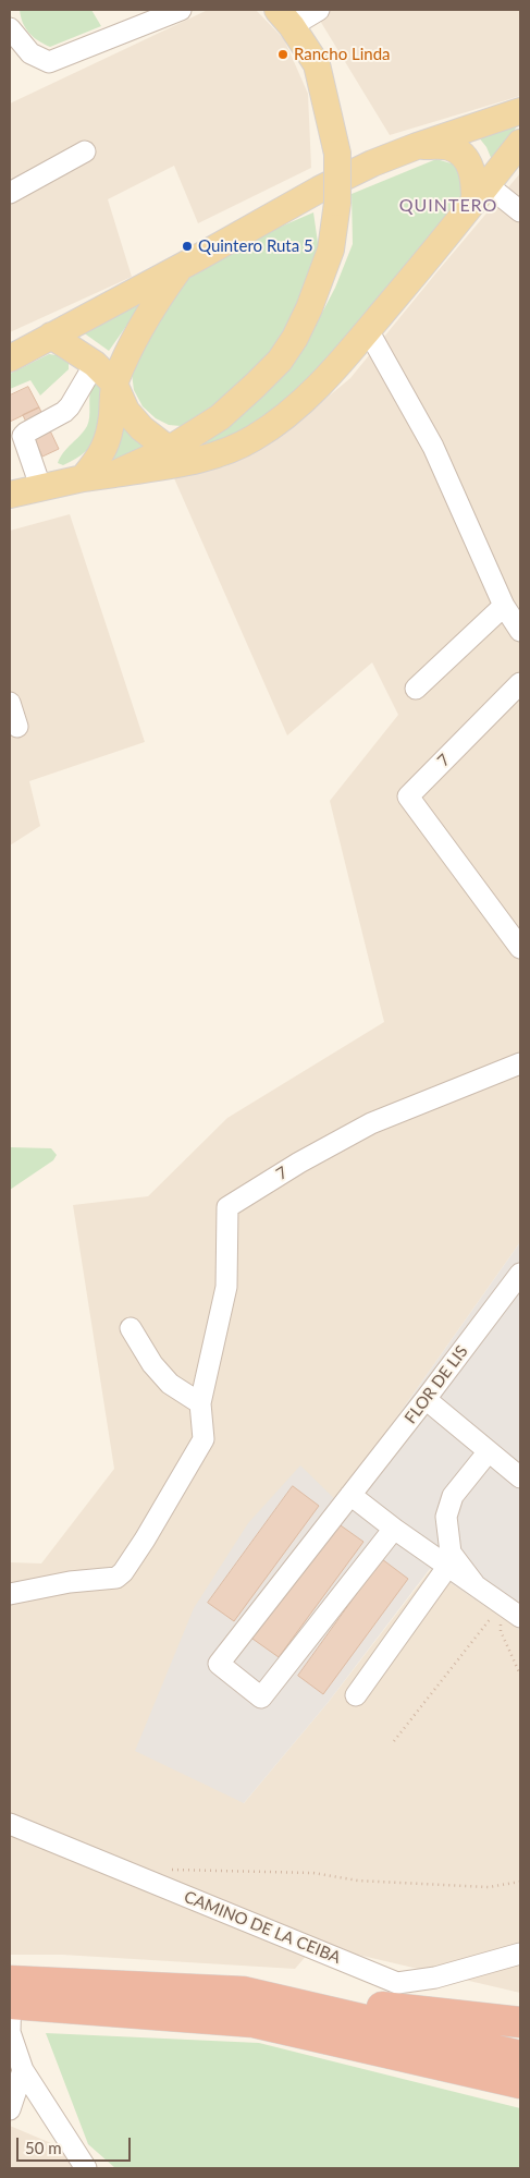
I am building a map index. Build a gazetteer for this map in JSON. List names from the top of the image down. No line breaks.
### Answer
{"streets":{"street":["7","FLOR DE LIS","CAMINO DE LA CEIBA"]},"districts":["QUINTERO"],"places":["Rancho Linda","Quintero Ruta 5"],"scale_bar":"50 m"}
